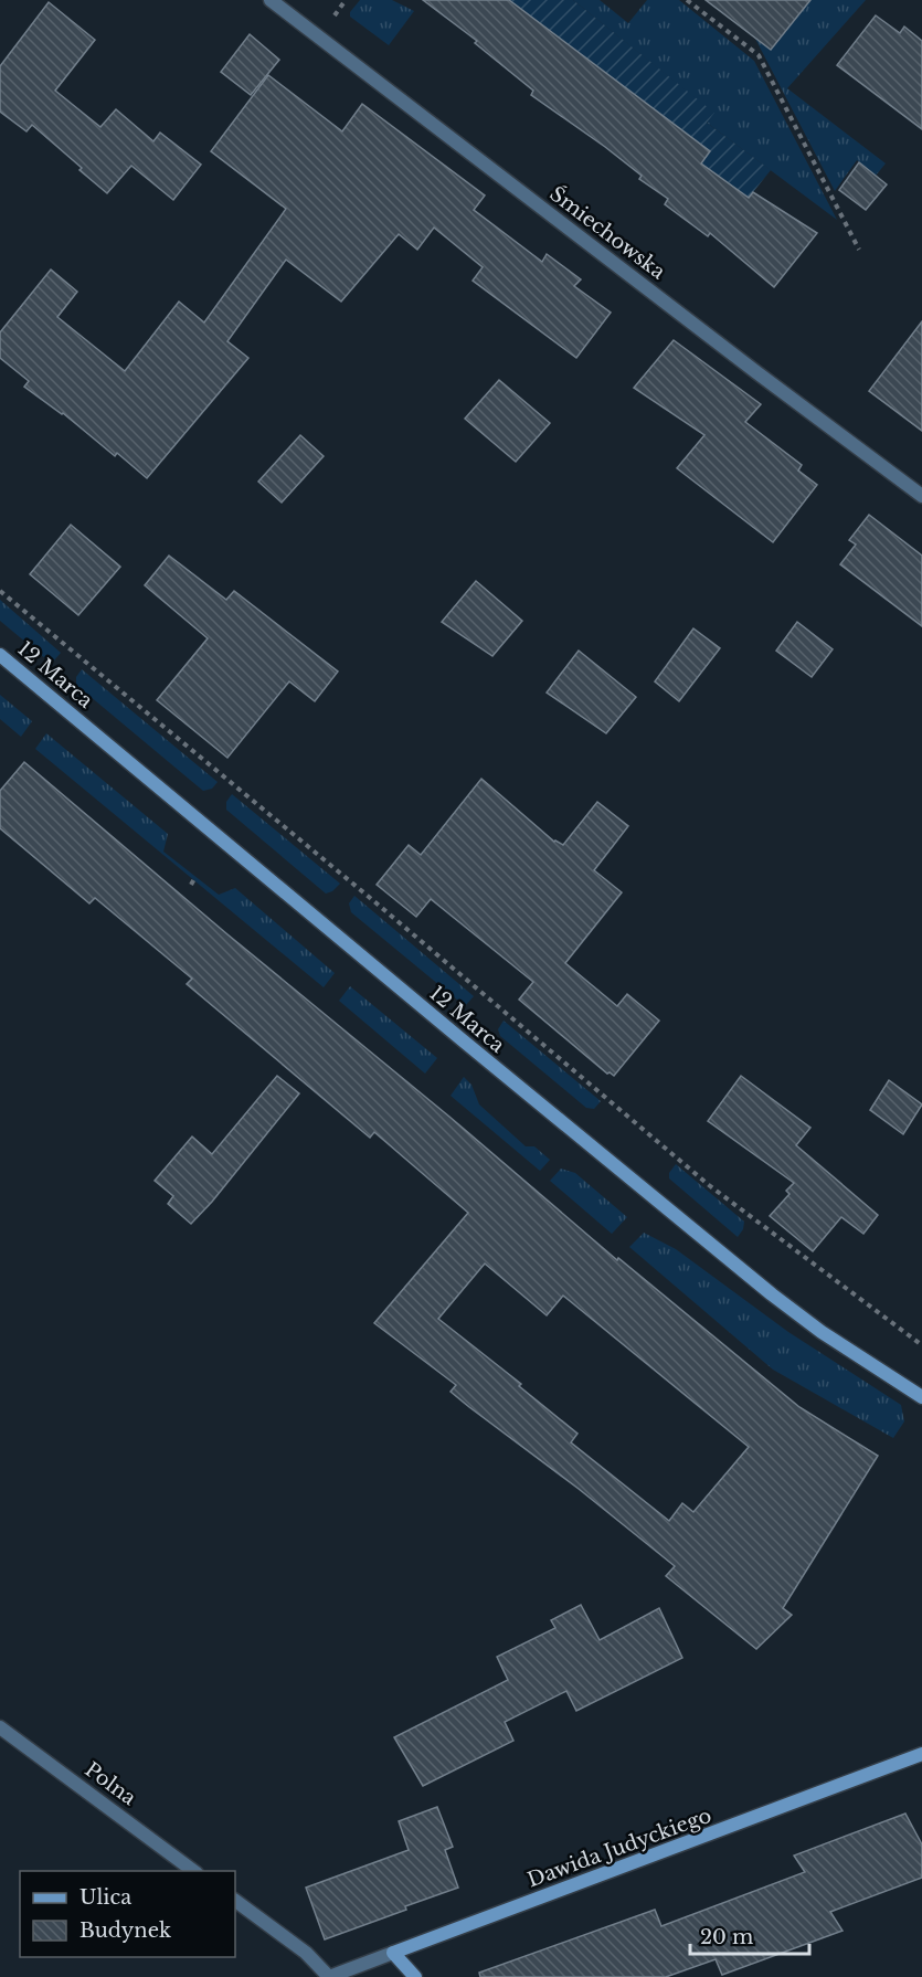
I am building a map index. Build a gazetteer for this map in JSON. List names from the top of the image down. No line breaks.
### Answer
{"streets":{"street":["Śmiechowska","12 Marca","Polna","Dawida Judyckiego"]},"legend":["Ulica","Budynek"],"scale_bar":"20 m"}
